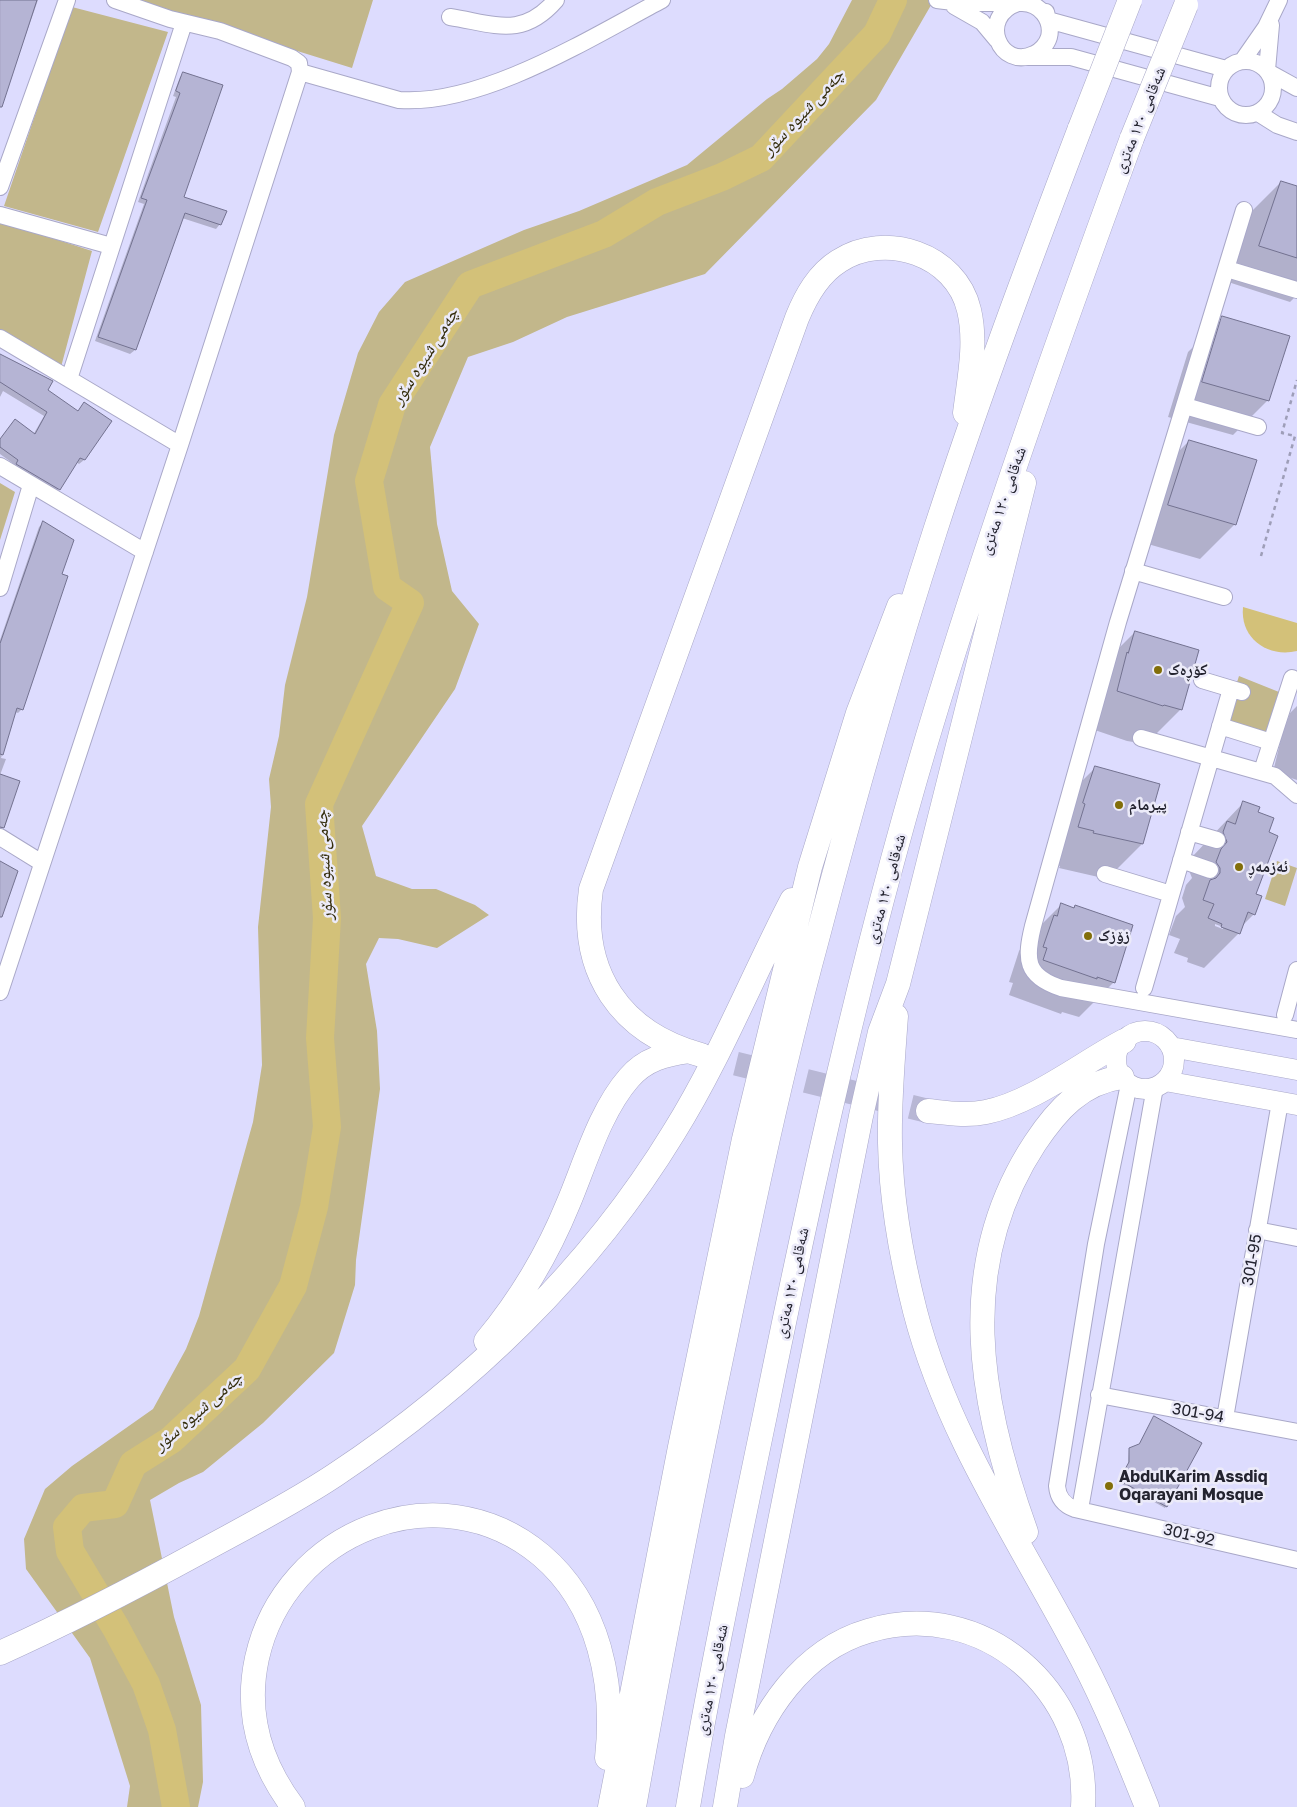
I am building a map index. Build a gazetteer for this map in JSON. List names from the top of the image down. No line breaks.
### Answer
{"streets":{"highway":["شەقامی ١٢٠ مەتری"],"street":["301-95","301-94","301-92"]},"crossings":[["301-95","301-94"]],"water":["چەمی شیوە سۆر"],"places":["کۆڕەک","پیرمام","ئەزمەڕ","زۆزک","AbdulKarim Assdiq Oqarayani Mosque"]}
